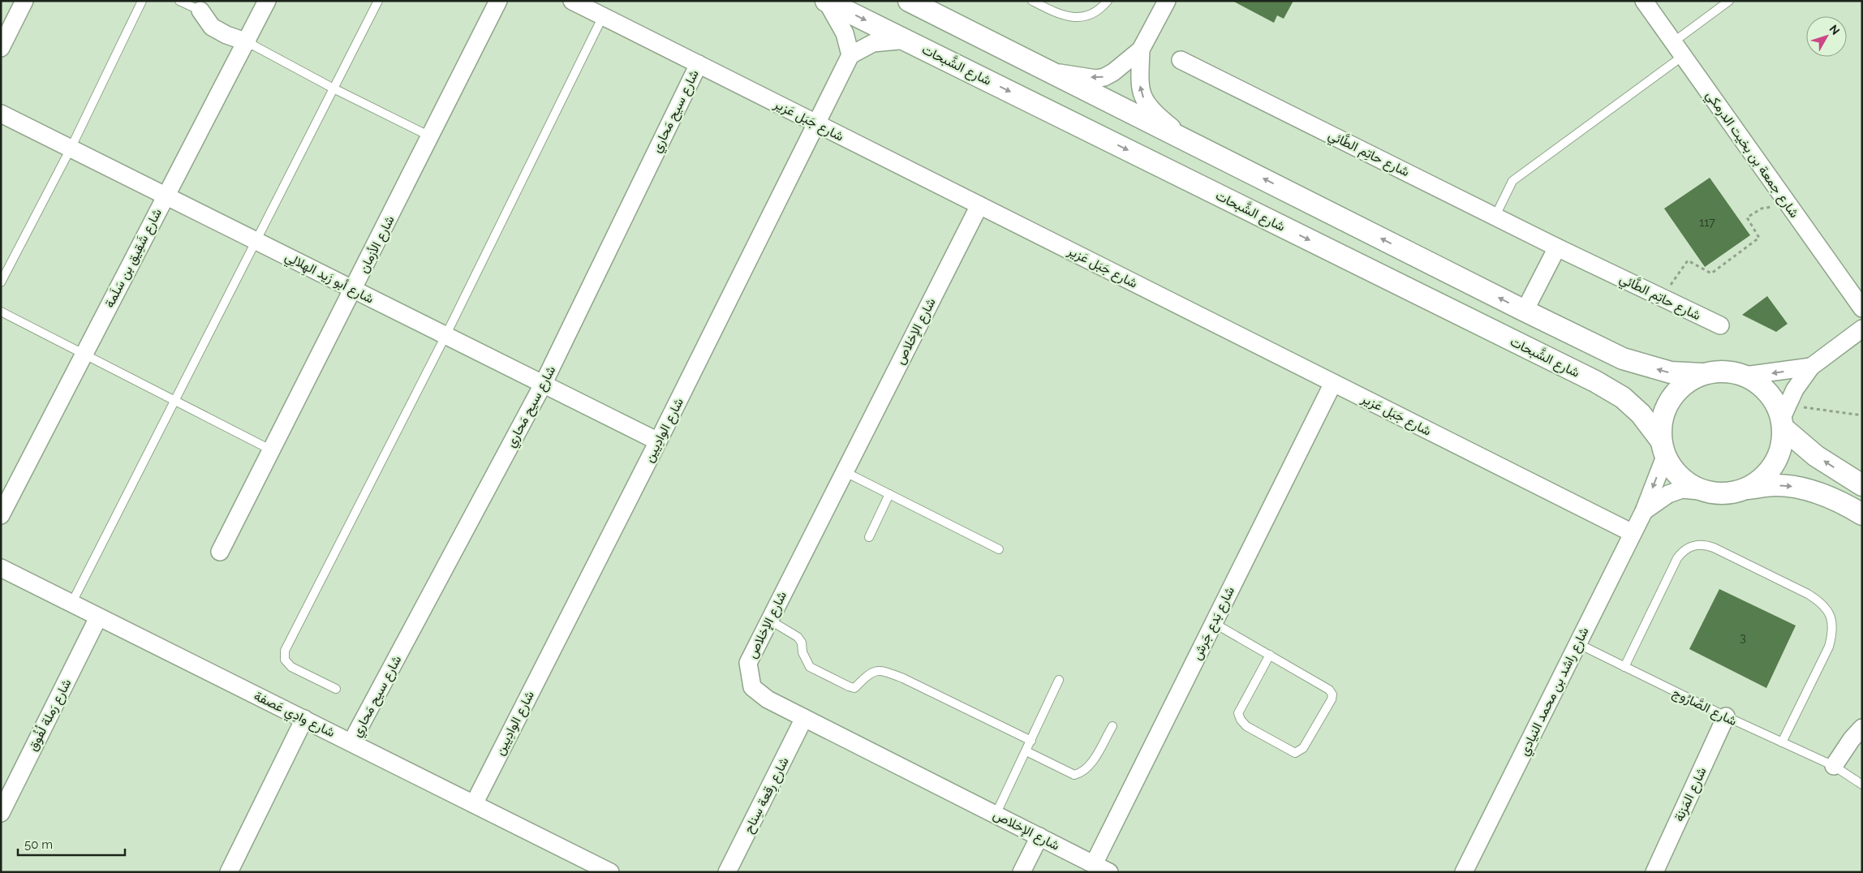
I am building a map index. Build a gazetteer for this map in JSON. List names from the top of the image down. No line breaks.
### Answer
{"streets":{"street":["شارع الشَّبحات","شارع سيح مَحاري","شارع جَبَل عَزير","شارع حاتِم الطَّائي","شارع جمعة بن بخيت الدرمكي","شارع الأزمان","شارع شَقِيق بن سَلَمة","شارع أبو زَيد الهِلالِي","شارع الإخلاص","شارع الوادِيين","شارع بَدع جَرش","شارع راشد بن محمد النيادي","شارع وادِي عَصفة","شارع رَملة لُفُوق","شارع المَزنة","شارع رِقعة سِناح"],"lane":["شارع الصَّارُوج"]},"crossings":[["شارع الشَّبحات","شارع راشد بن محمد النيادي"],["شارع سيح مَحاري","شارع جَبَل عَزير"],["شارع سيح مَحاري","شارع أبو زَيد الهِلالِي"],["شارع سيح مَحاري","شارع وادِي عَصفة"],["شارع جَبَل عَزير","شارع الإخلاص"],["شارع جَبَل عَزير","شارع الوادِيين"],["شارع جَبَل عَزير","شارع بَدع جَرش"],["شارع جَبَل عَزير","شارع راشد بن محمد النيادي"],["شارع الأزمان","شارع أبو زَيد الهِلالِي"],["شارع شَقِيق بن سَلَمة","شارع أبو زَيد الهِلالِي"],["شارع أبو زَيد الهِلالِي","شارع الوادِيين"],["شارع الإخلاص","شارع بَدع جَرش"],["شارع الإخلاص","شارع رِقعة سِناح"],["شارع الوادِيين","شارع وادِي عَصفة"],["شارع راشد بن محمد النيادي","شارع الصَّارُوج"],["شارع الصَّارُوج","شارع المَزنة"],["شارع وادِي عَصفة","شارع رَملة لُفُوق"]],"house_numbers":["117","3"],"scale_bar":"50 m","north":"top right"}
